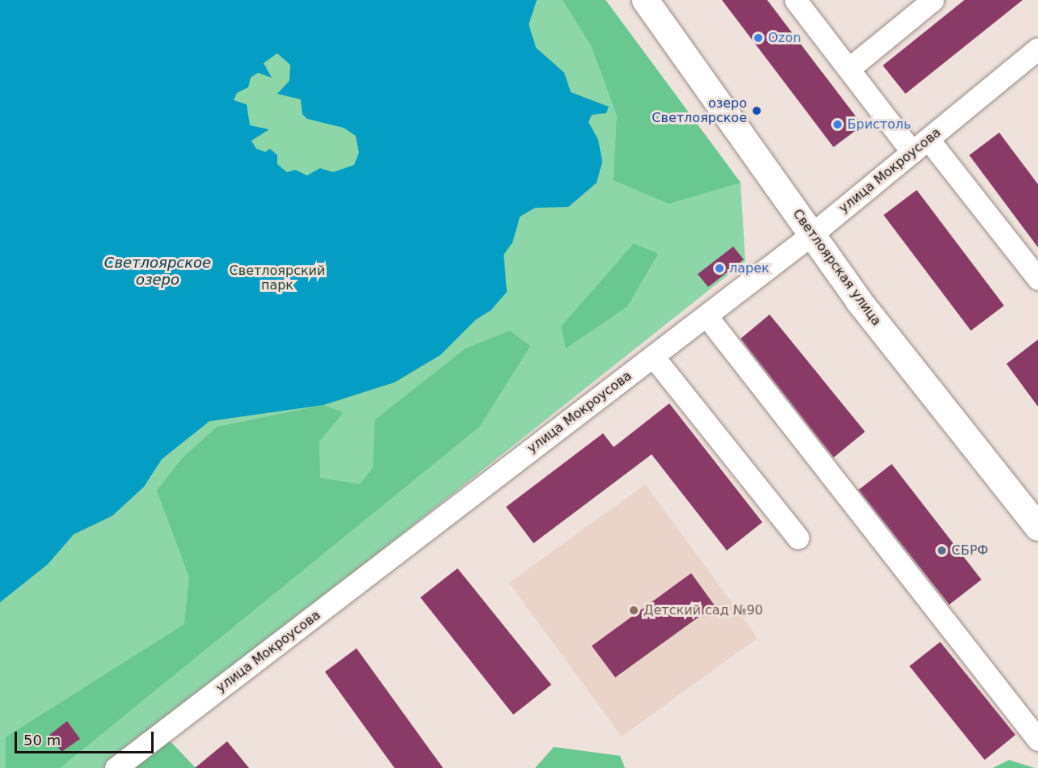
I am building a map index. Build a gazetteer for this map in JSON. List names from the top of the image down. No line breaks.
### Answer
{"streets":{"main road":["Светлоярская улица"],"street":["улица Мокроусова"]},"crossings":[["улица Мокроусова","Светлоярская улица"]],"water":["Светлоярское озеро"],"parks":["Светлоярский парк"],"places":["Ozon","озеро Светлоярское","Бристоль","ларек","СБРФ","Детский сад №90"],"scale_bar":"50 m"}
